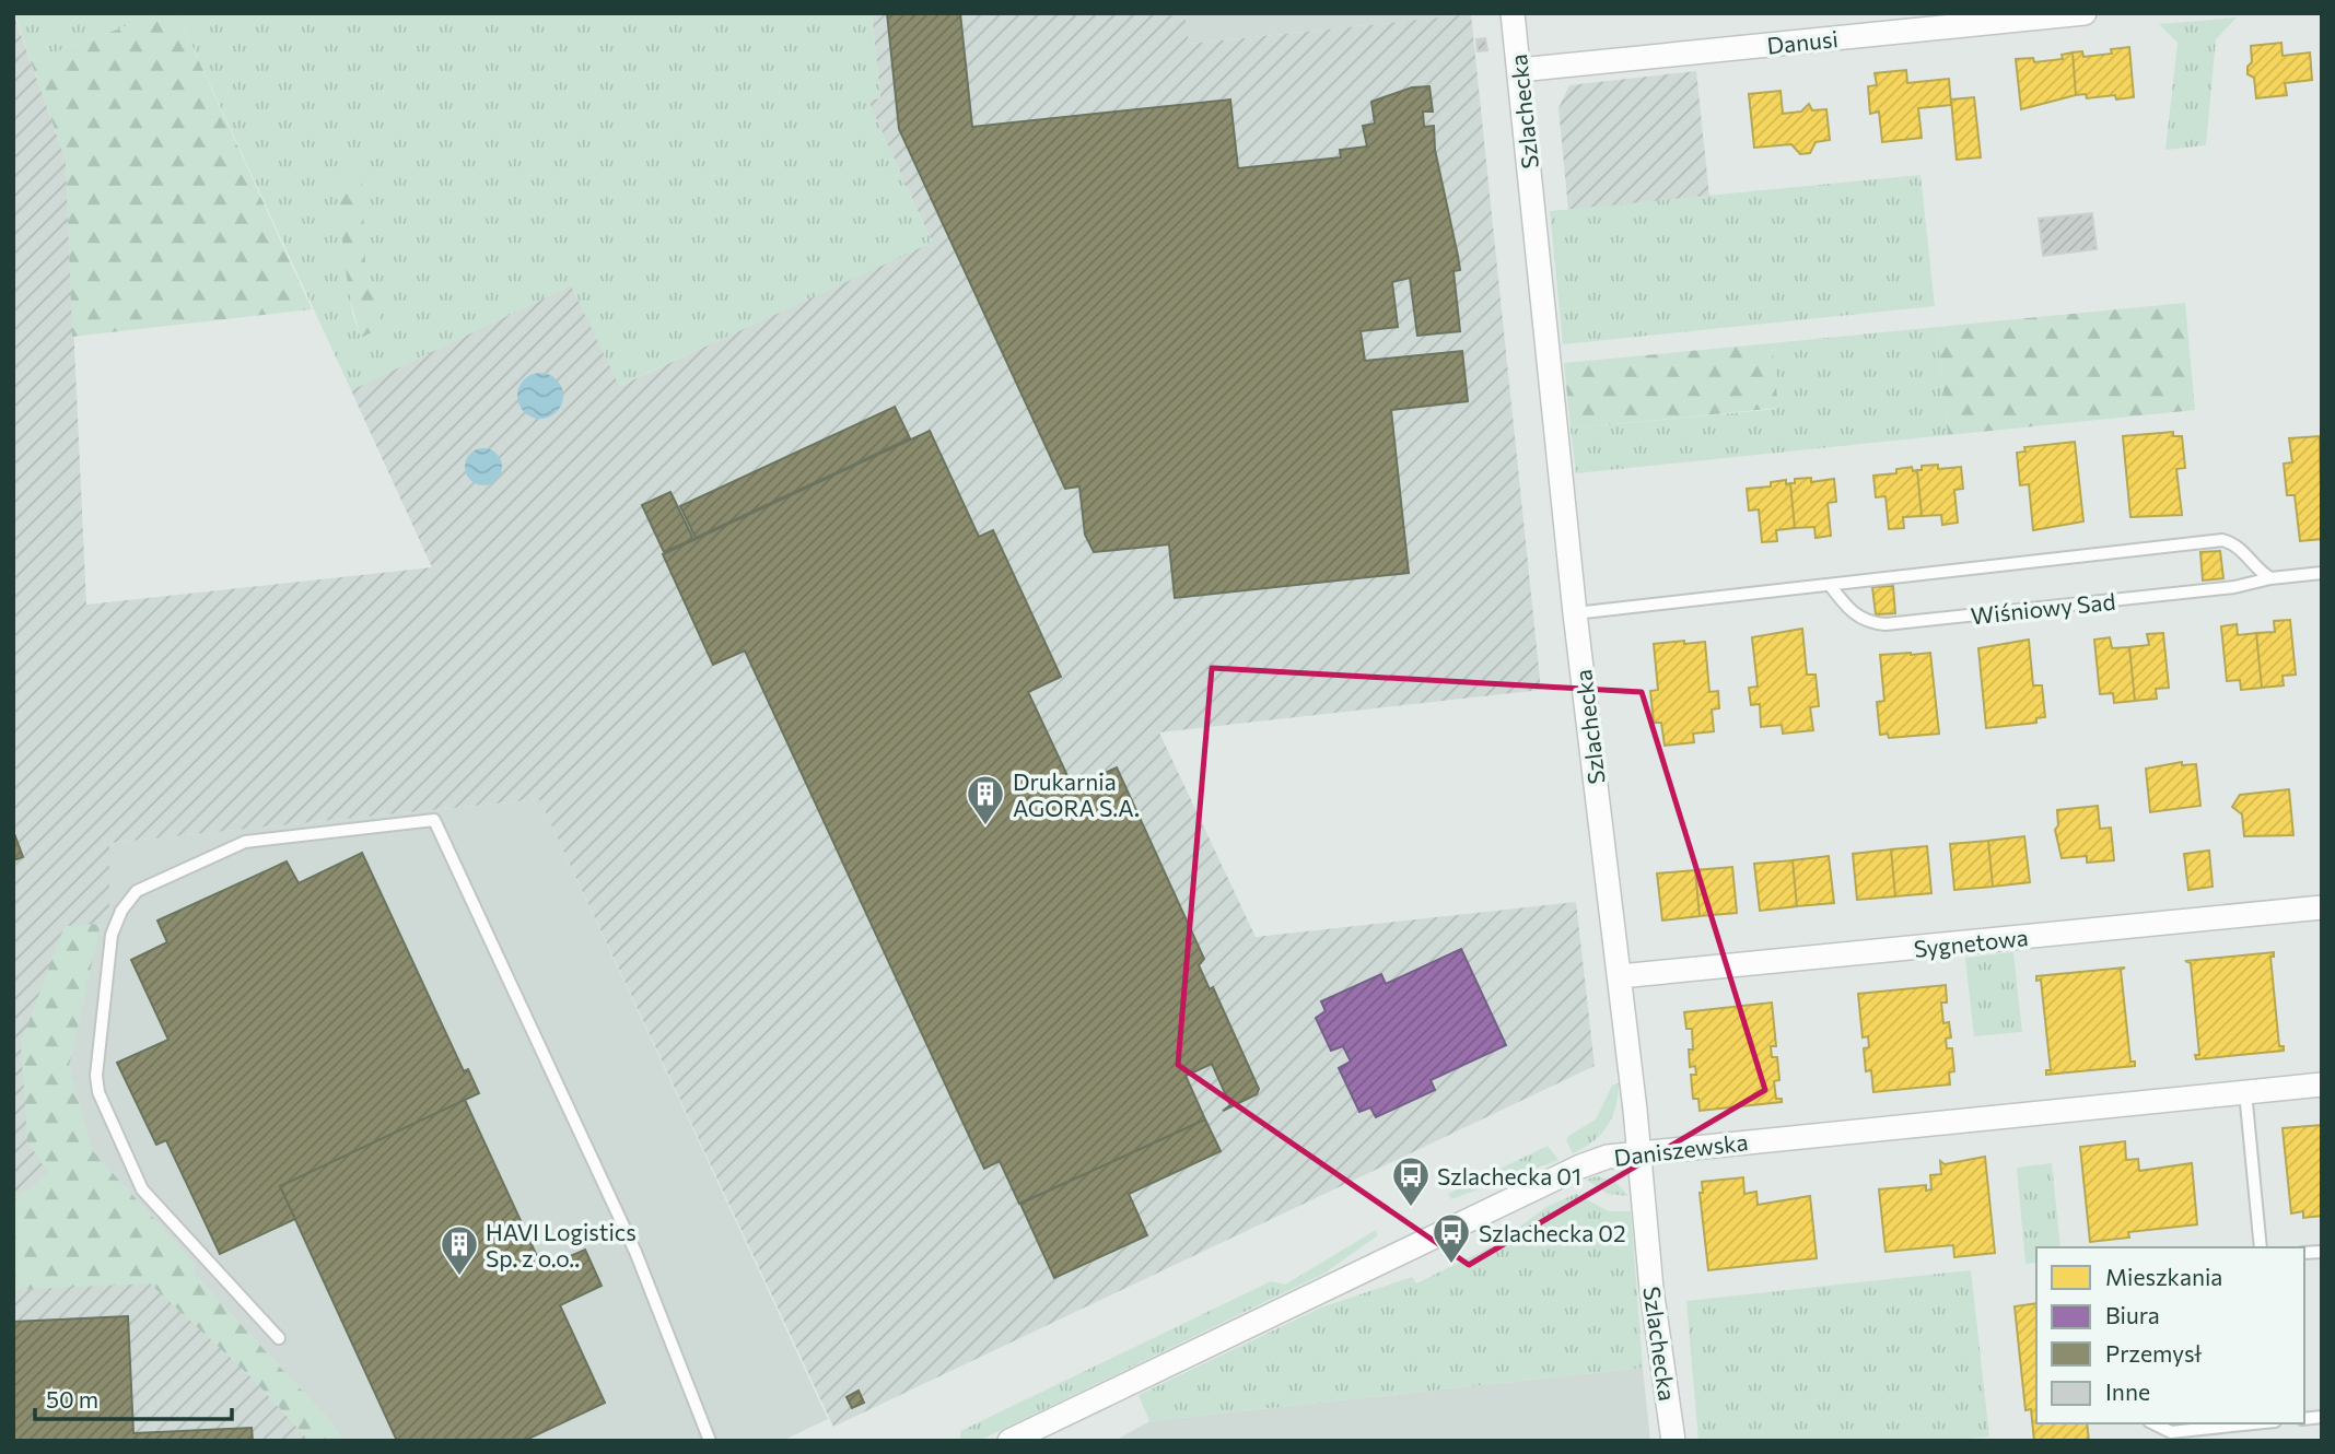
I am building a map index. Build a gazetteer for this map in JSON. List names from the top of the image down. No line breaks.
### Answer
{"streets":{"street":["Danusi","Szlachecka","Sygnetowa","Daniszewska"],"lane":["Wiśniowy Sad"]},"crossings":[["Danusi","Szlachecka"],["Szlachecka","Sygnetowa"],["Szlachecka","Daniszewska"]],"places":{"building":["Drukarnia AGORA S.A.","HAVI Logistics Sp. z o.o.."],"bus stop":["Szlachecka 01","Szlachecka 02"]},"legend":["Mieszkania","Biura","Przemysł","Inne"],"scale_bar":"50 m"}
